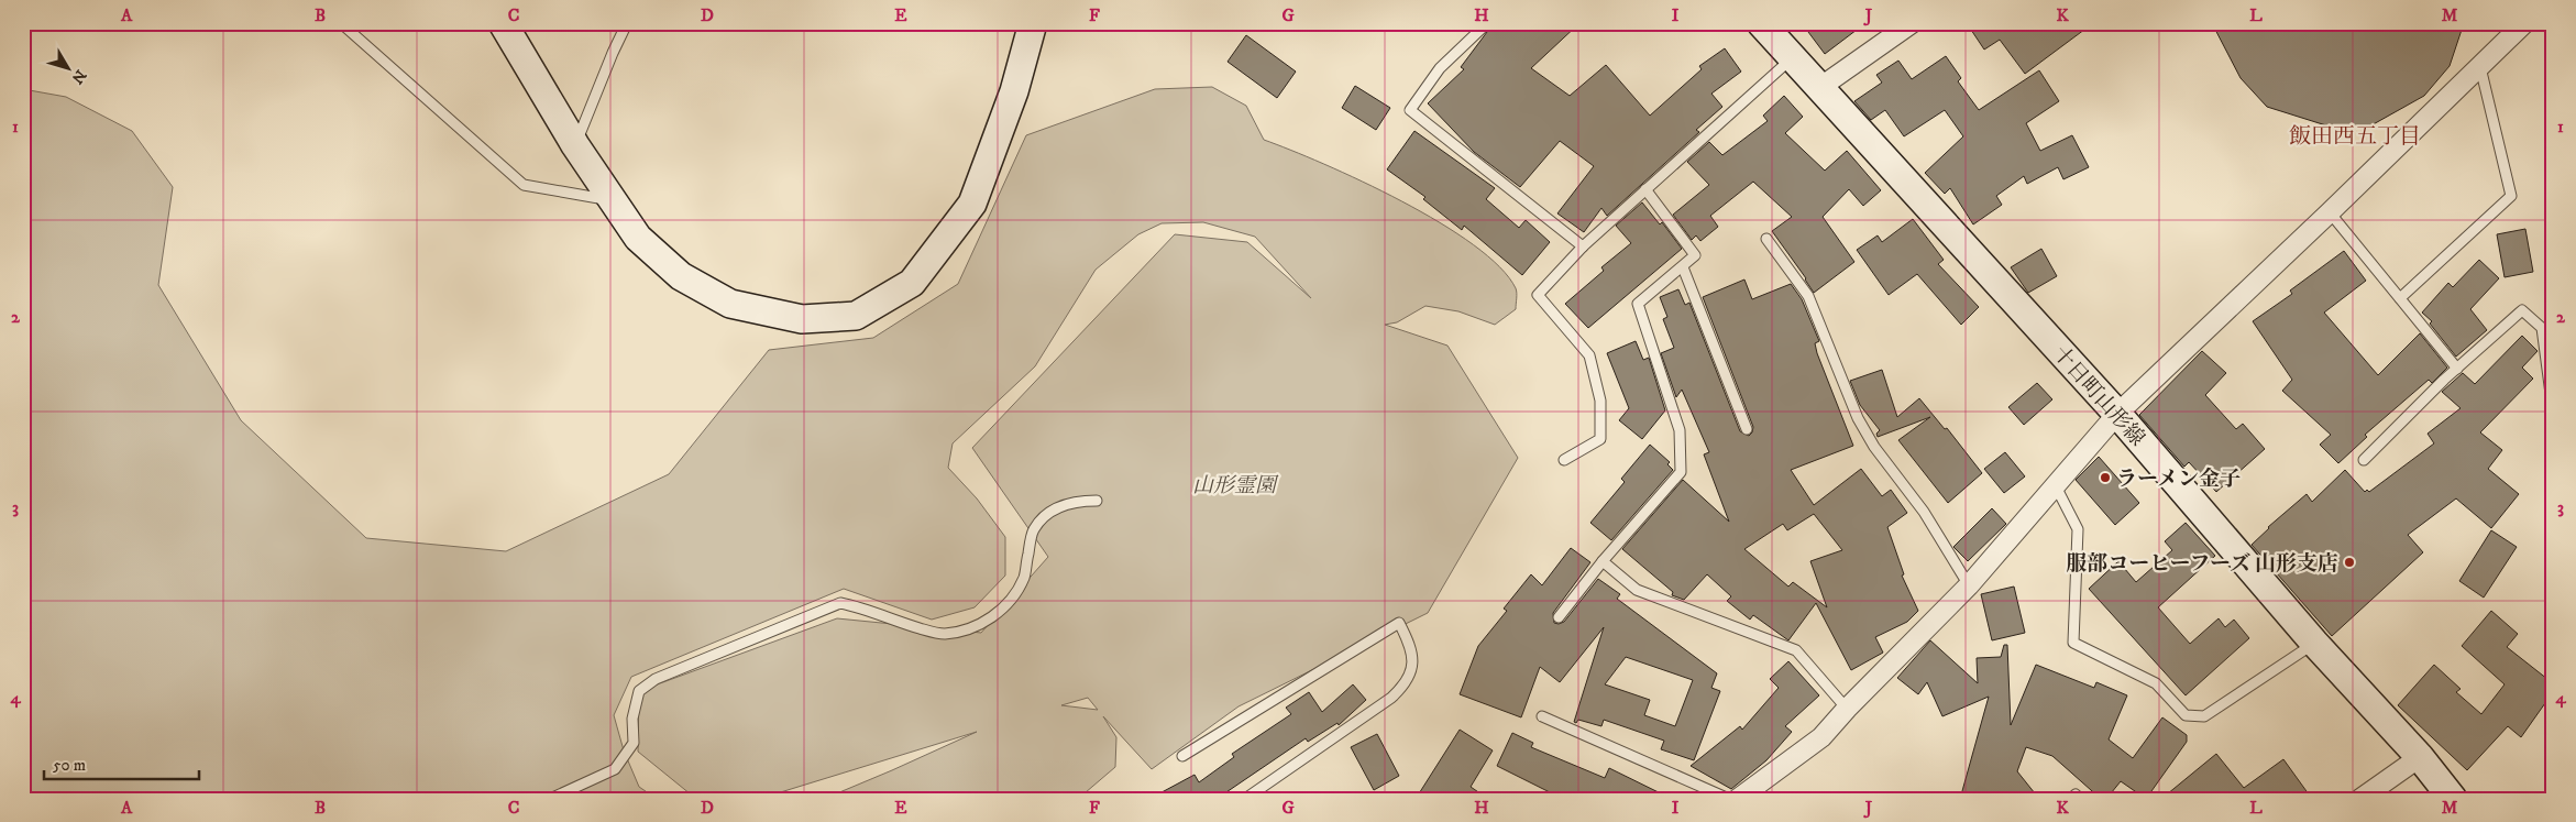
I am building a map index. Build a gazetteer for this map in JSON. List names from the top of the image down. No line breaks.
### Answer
{"streets":{"main road":["十日町山形線"]},"districts":["飯田西五丁目"],"parks":["山形霊園"],"places":["ラーメン金子","服部コーヒーフーズ 山形支店"],"scale_bar":"50 m","north":"bottom right","grid":{"columns":["A","B","C","D","E","F","G","H","I","J","K","L","M"],"rows":["1","2","3","4"]}}
